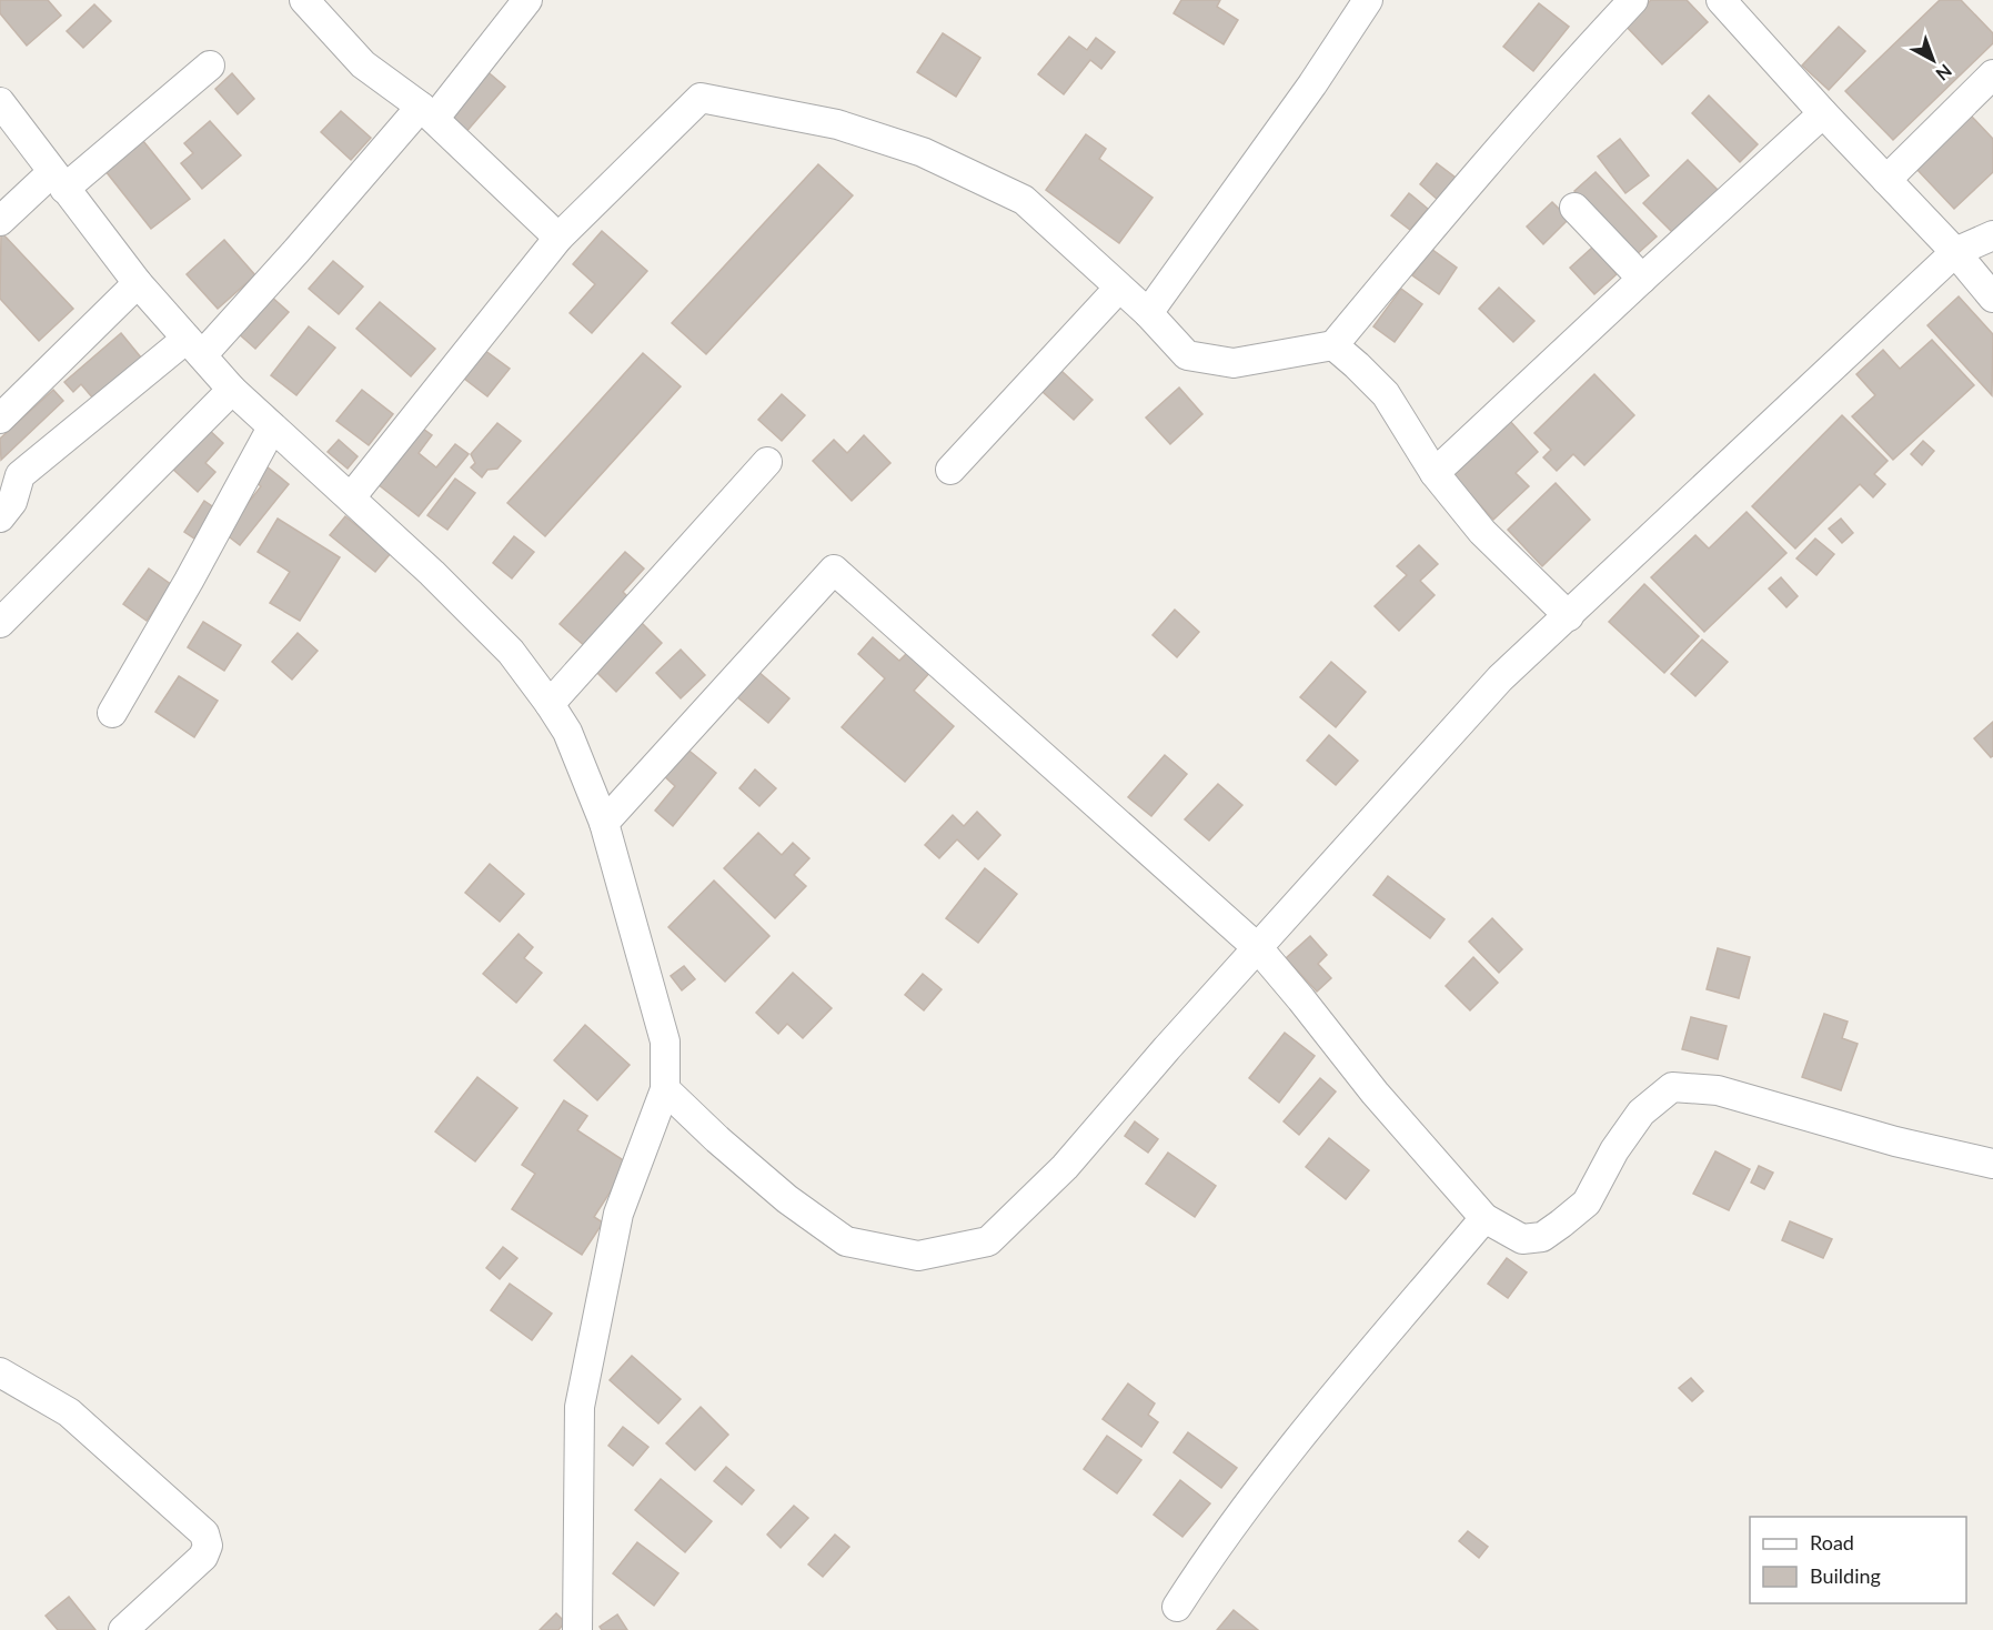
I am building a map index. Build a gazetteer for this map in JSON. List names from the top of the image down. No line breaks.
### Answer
{"legend":["Road","Building"],"north":"bottom right"}
